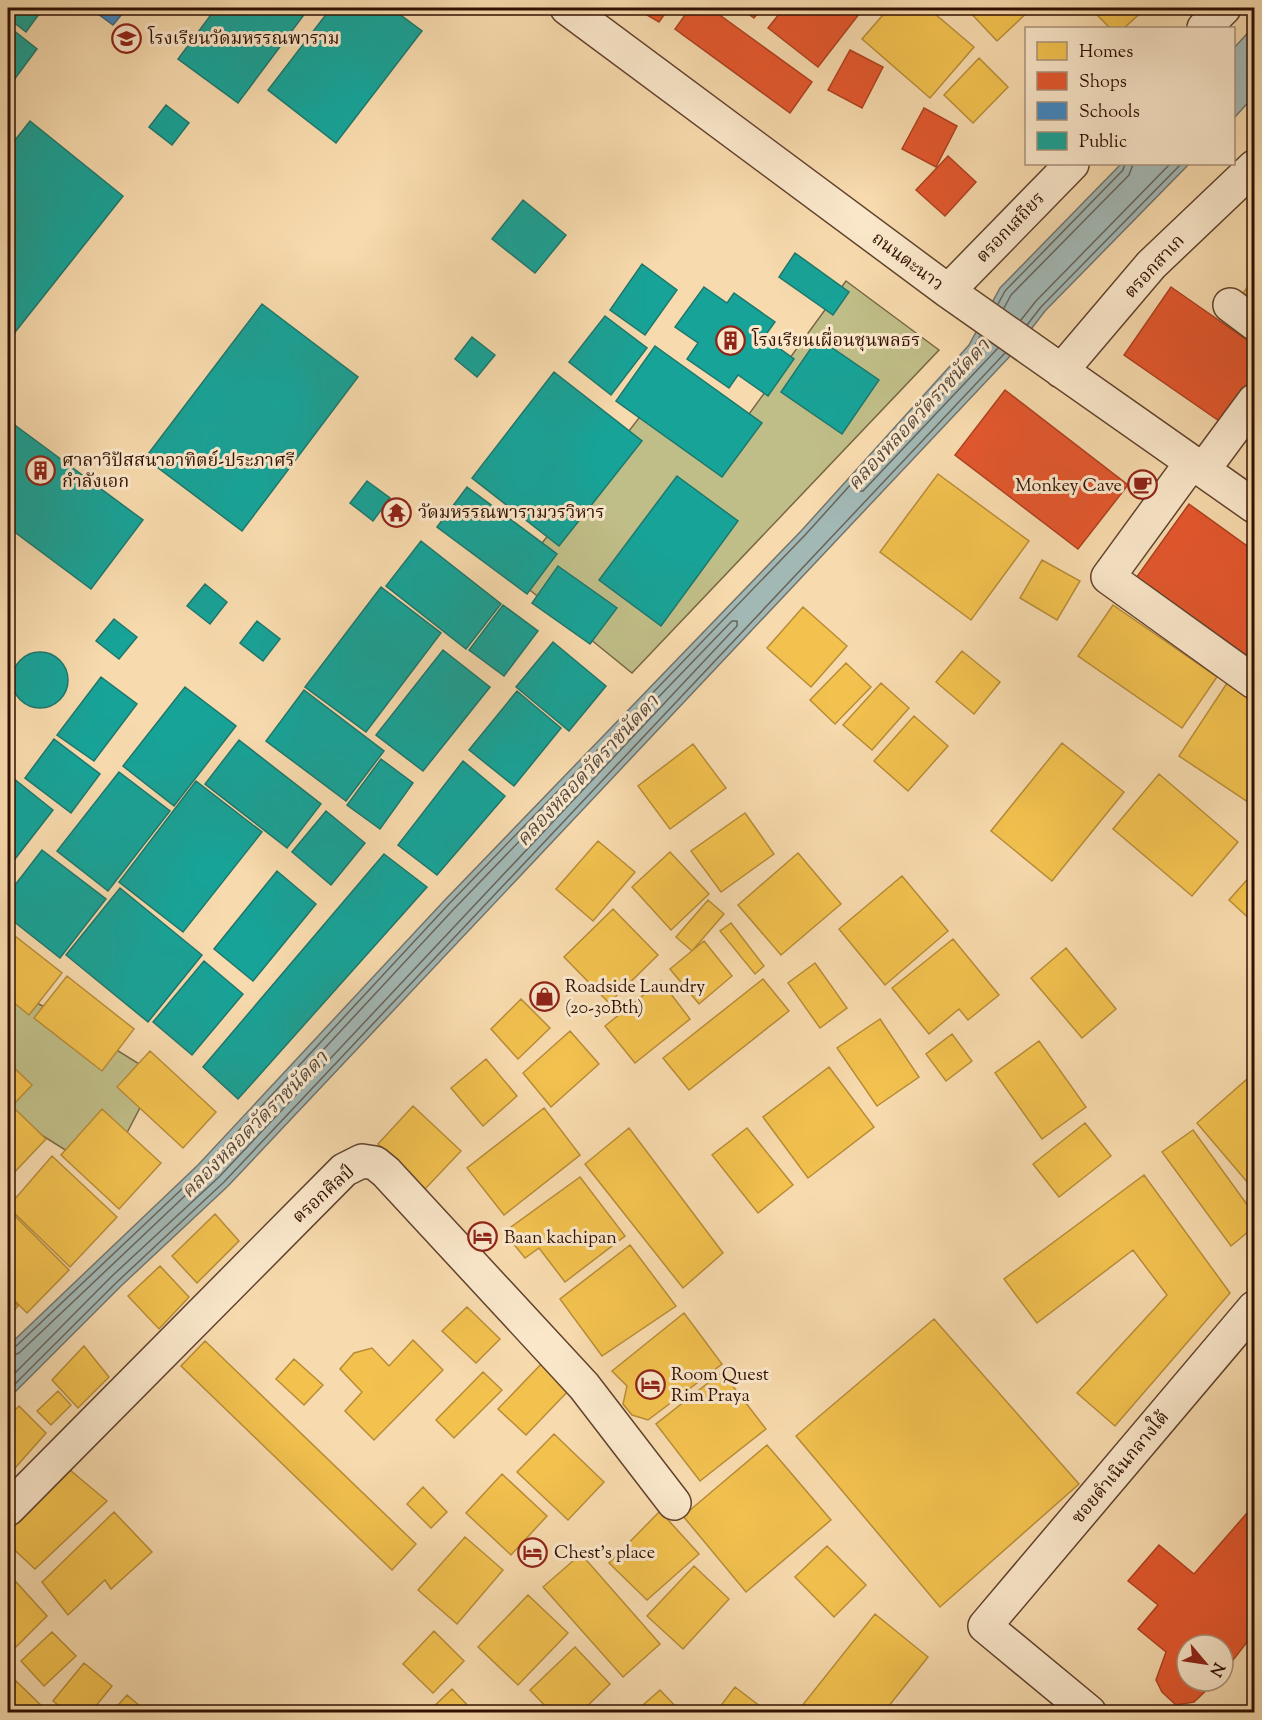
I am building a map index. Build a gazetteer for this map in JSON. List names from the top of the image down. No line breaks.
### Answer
{"streets":{"street":["ตรอกเสถียร","ถนนตะนาว","ตรอกสาเก","ตรอกศิลป์","ซอยดำเนินกลางใต้"]},"crossings":[["ตรอกเสถียร","ถนนตะนาว"],["ถนนตะนาว","ตรอกสาเก"]],"water":["คลองหลอดวัดราชนัดดา"],"places":{"school or university":["โรงเรียนวัดมหรรณพาราม"],"building":["โรงเรียนเผื่อนชุนพลธร","ศาลาวิปัสสนาอาทิตย์-ประภาศรี กำลังเอก"],"cafe":["Monkey Cave"],"temple":["วัดมหรรณพารามวรวิหาร"],"shop":["Roadside Laundry (20-30Bth)"],"hotel":["Baan kachipan","Room Quest Rim Praya","Chest's place"]},"legend":["Homes","Shops","Schools","Public"],"north":"bottom right"}
